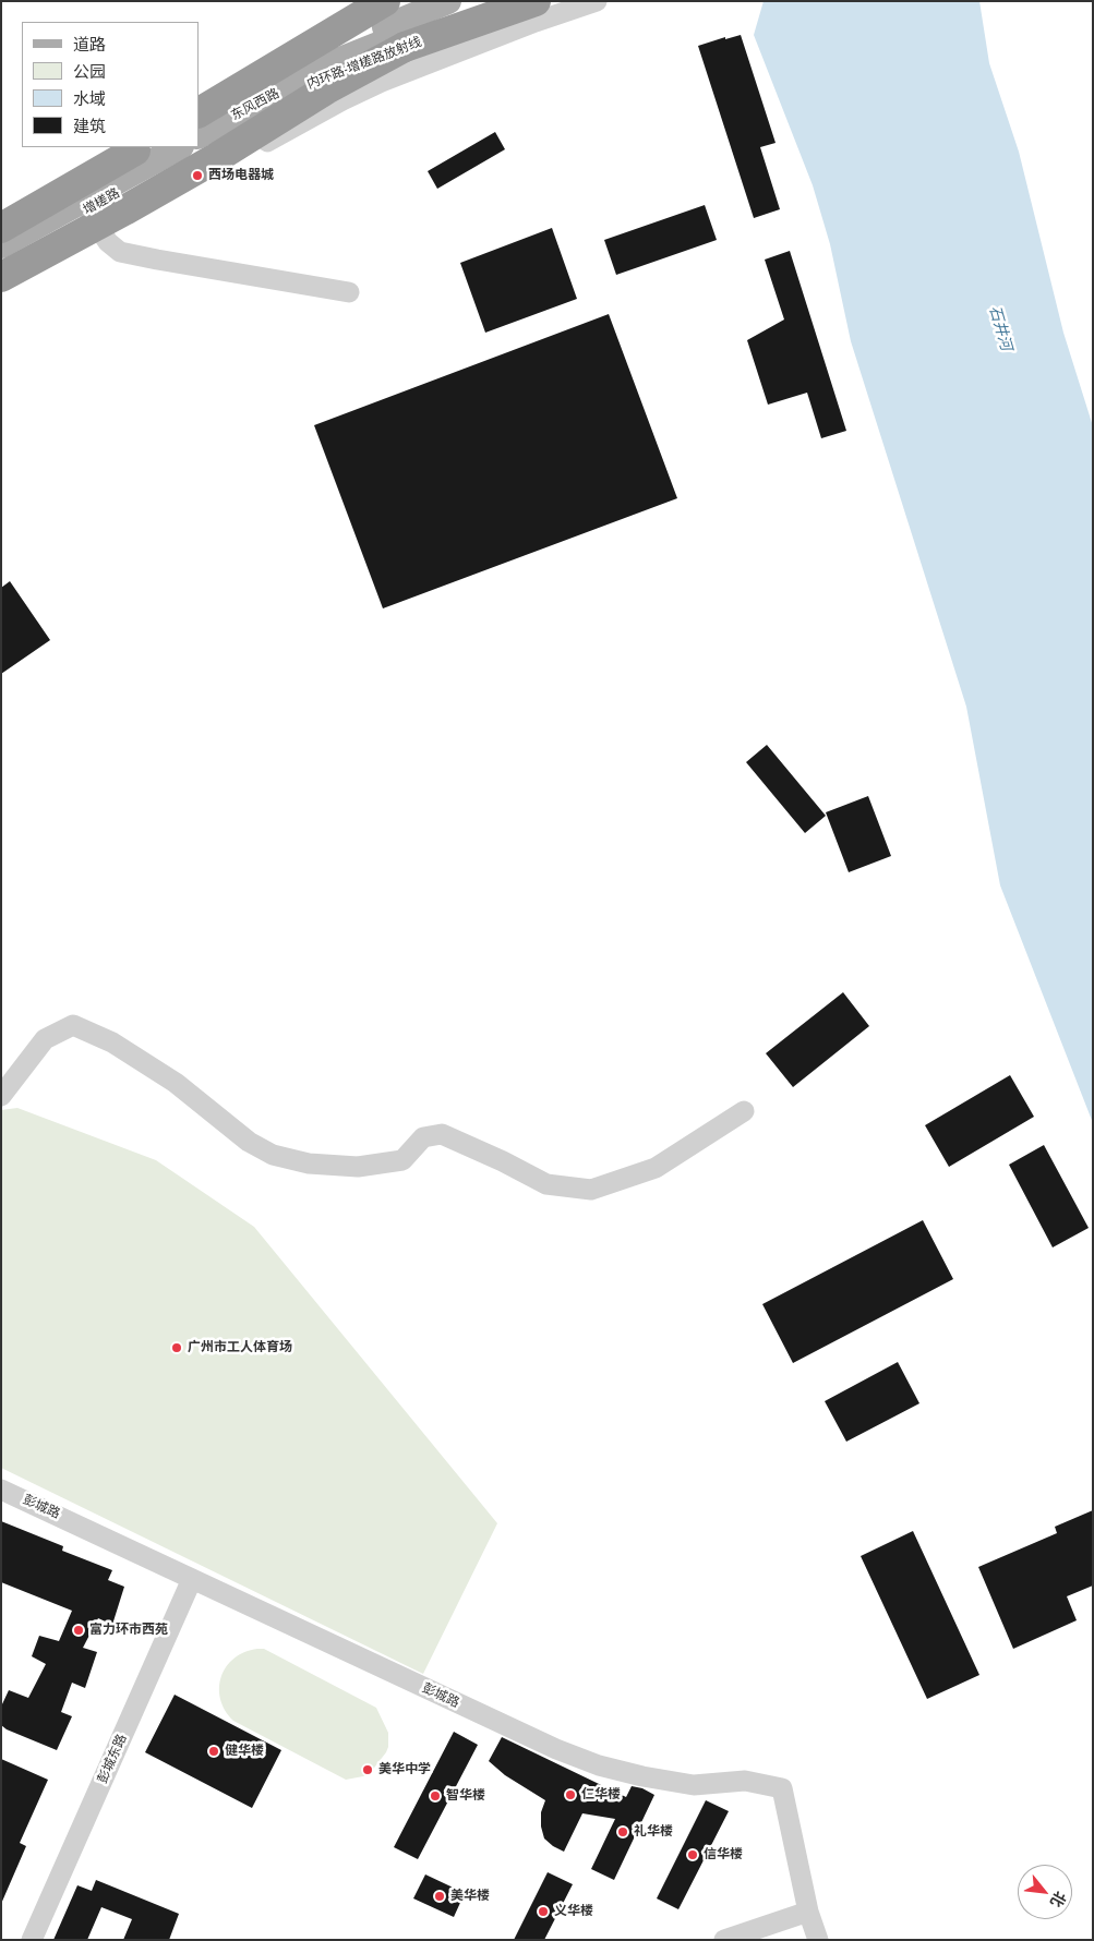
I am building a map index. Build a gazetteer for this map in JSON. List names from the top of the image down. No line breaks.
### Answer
{"streets":{"highway":["内环路-增槎路放射线","增槎路"],"main road":["东风西路"],"street":["彭城路","彭城东路"]},"crossings":[["彭城路","彭城东路"]],"water":["石井河"],"places":["西场电器城","广州市工人体育场","富力环市西苑","健华楼","美华中学","仁华楼","智华楼","礼华楼","信华楼","美华楼","义华楼"],"legend":["道路","公园","水域","建筑"],"north":"bottom right"}
